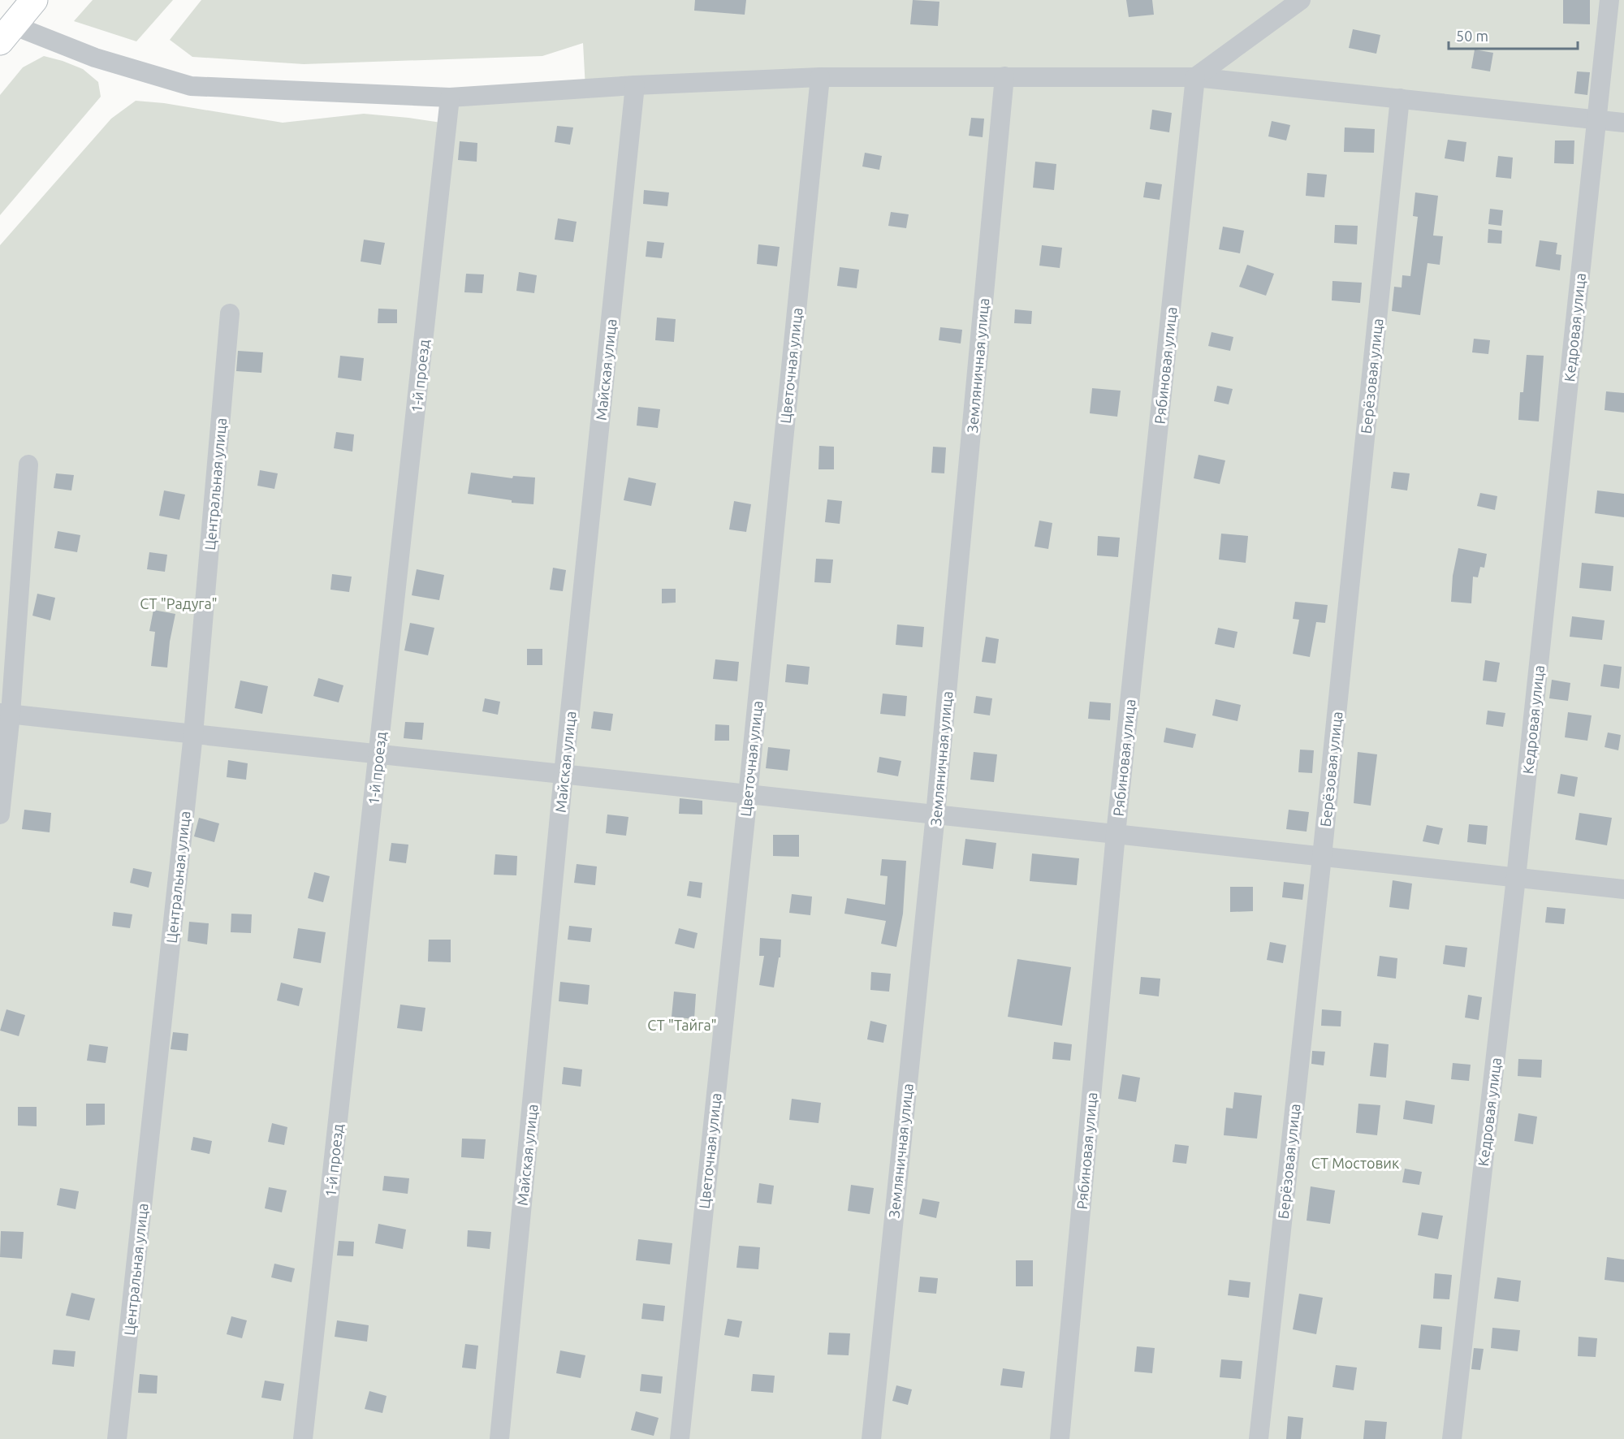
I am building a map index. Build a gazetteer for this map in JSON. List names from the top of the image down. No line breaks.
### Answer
{"streets":{"street":["Кедровая улица","Цветочная улица","Земляничная улица","Рябиновая улица","Майская улица","1-й проезд","Берёзовая улица","Центральная улица"]},"parks":["СТ \"Радуга\"","СТ \"Тайга\"","СТ Мостовик"],"scale_bar":"50 m"}
